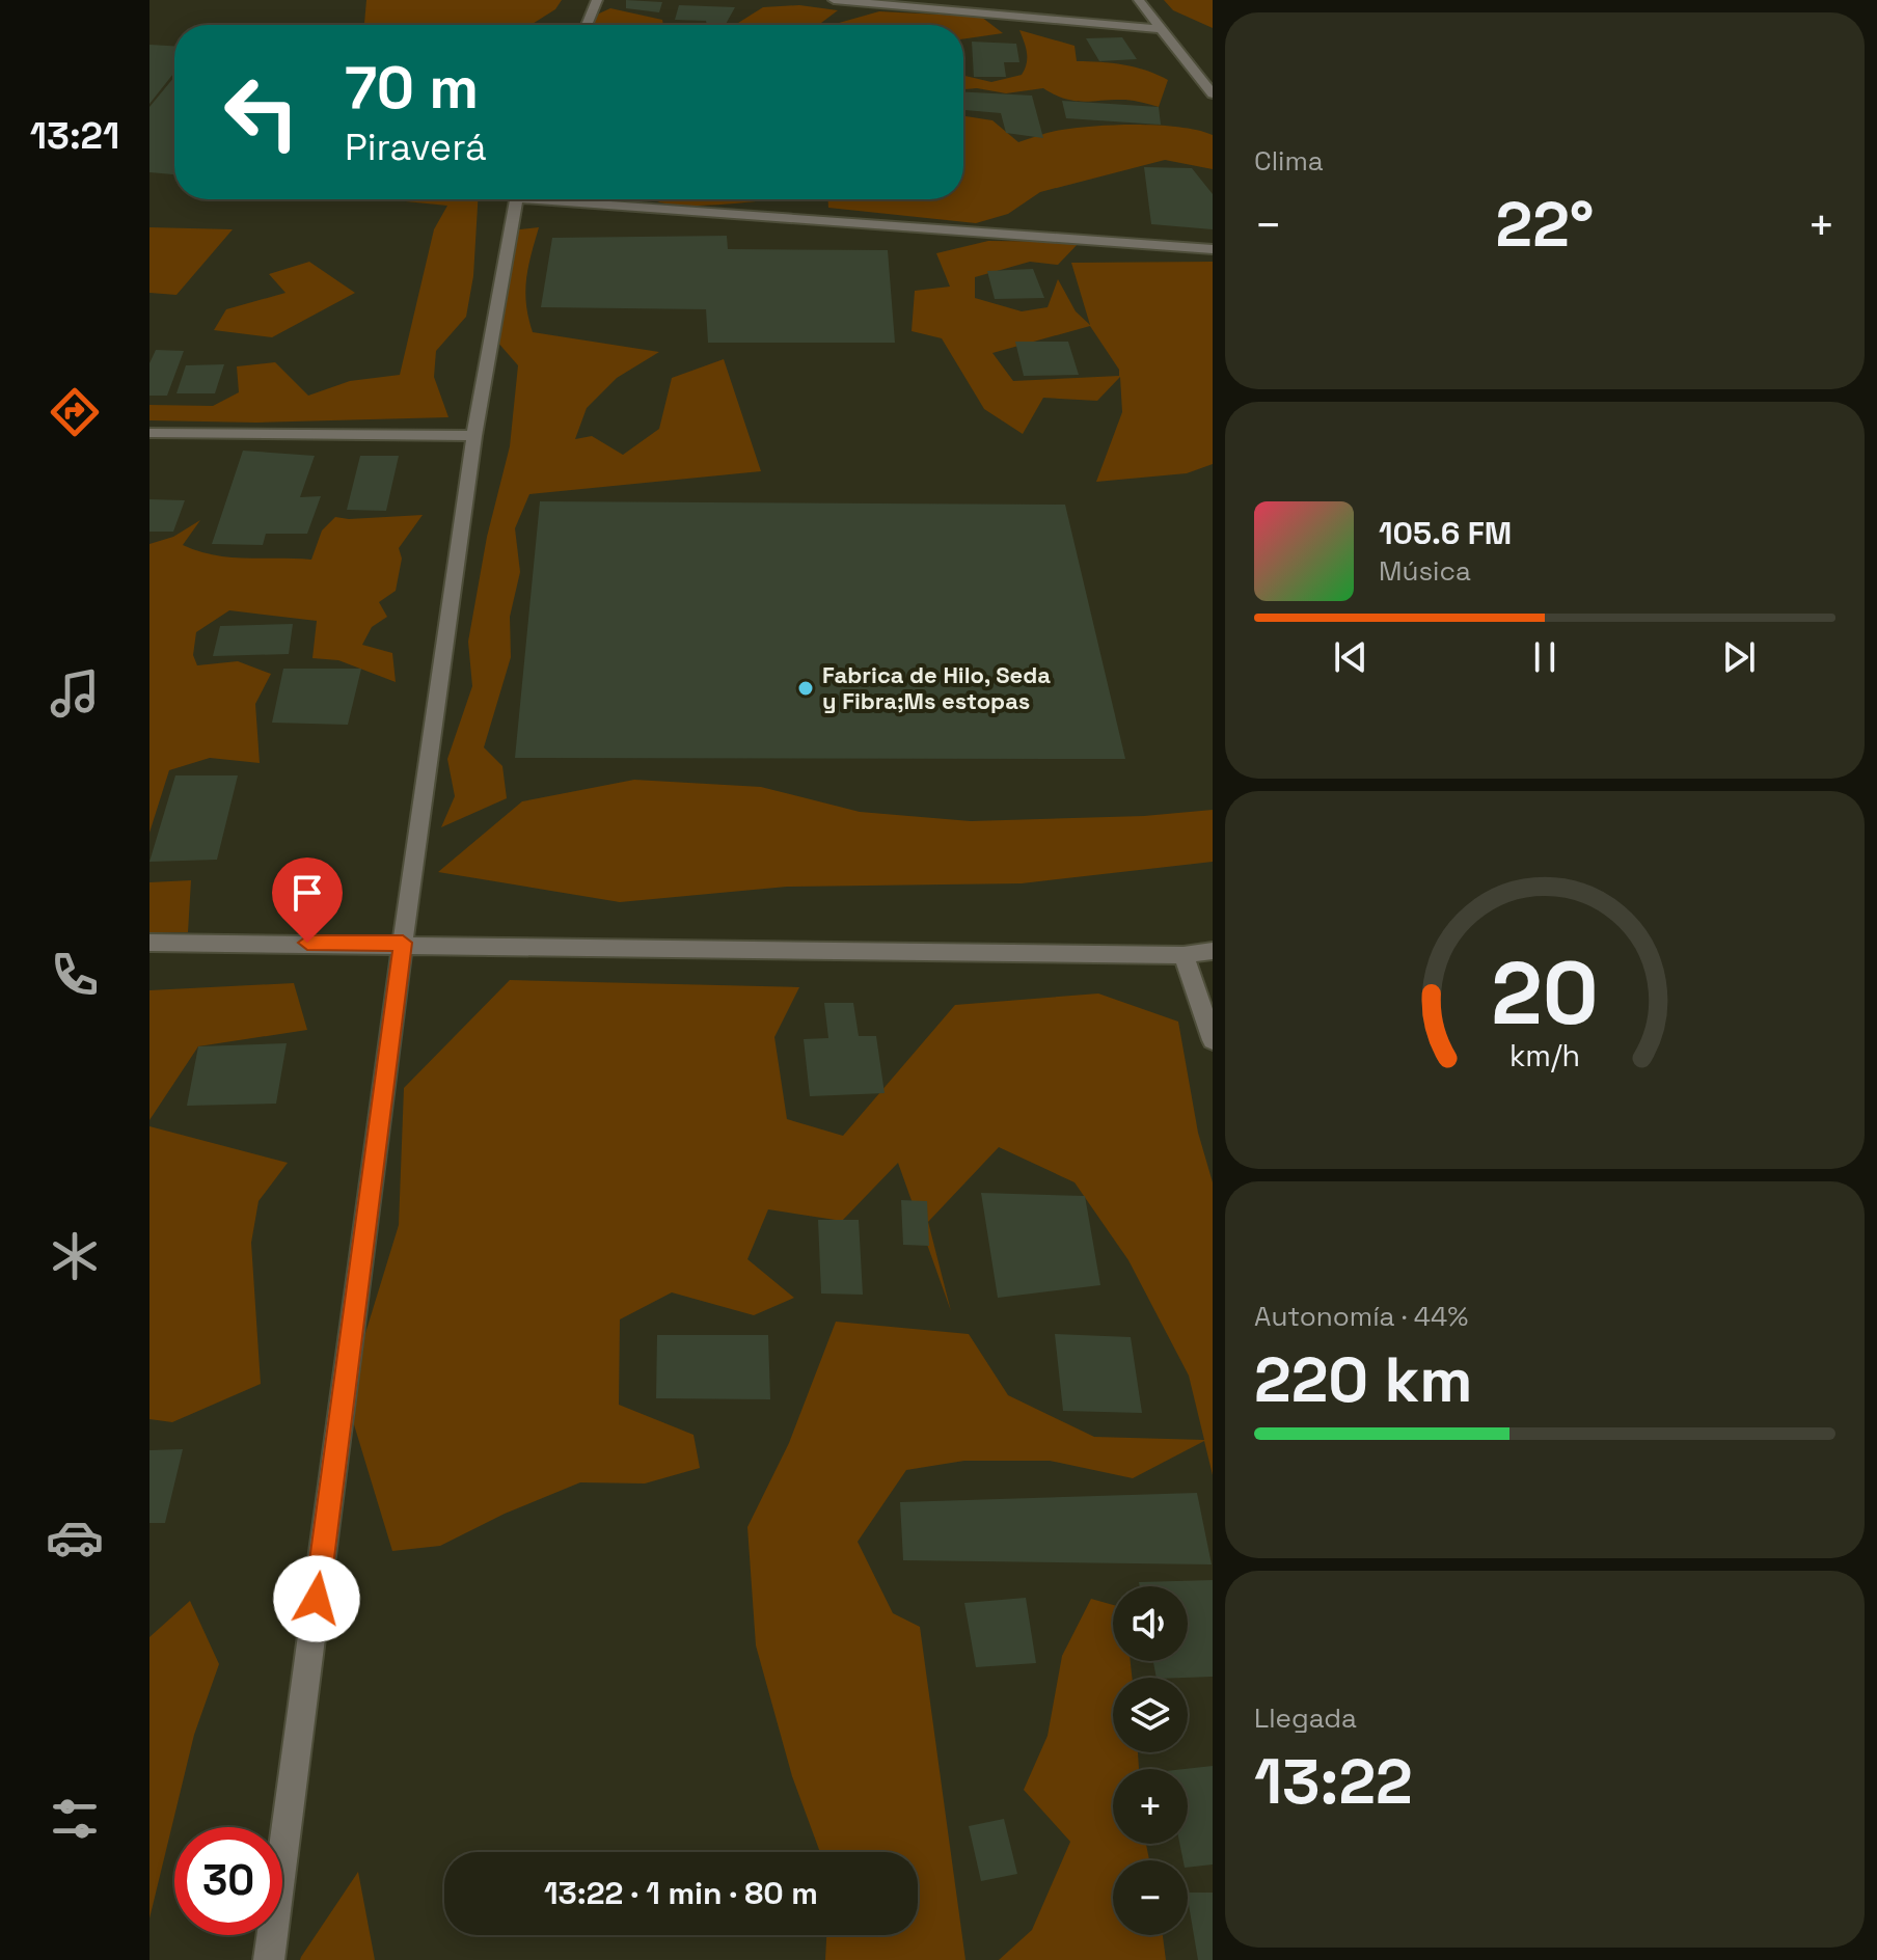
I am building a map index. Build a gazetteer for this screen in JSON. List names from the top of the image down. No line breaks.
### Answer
{"places":["Fabrica de Hilo, Seda y Fibra;Ms estopas"],"page":{"tabs":"13:21","tile":["Clima",["Autonomía · 44%","220 km"],["Llegada","13:22"]],"turn":["70 m","Piraverá"],"heat":["−","22°","+"],"song":["105.6 FM","Música"],"map_buttons":["+","−"],"limit":"30","trip":"13:22 · 1 min · 80 m","gauge":["20","km/h"]}}
